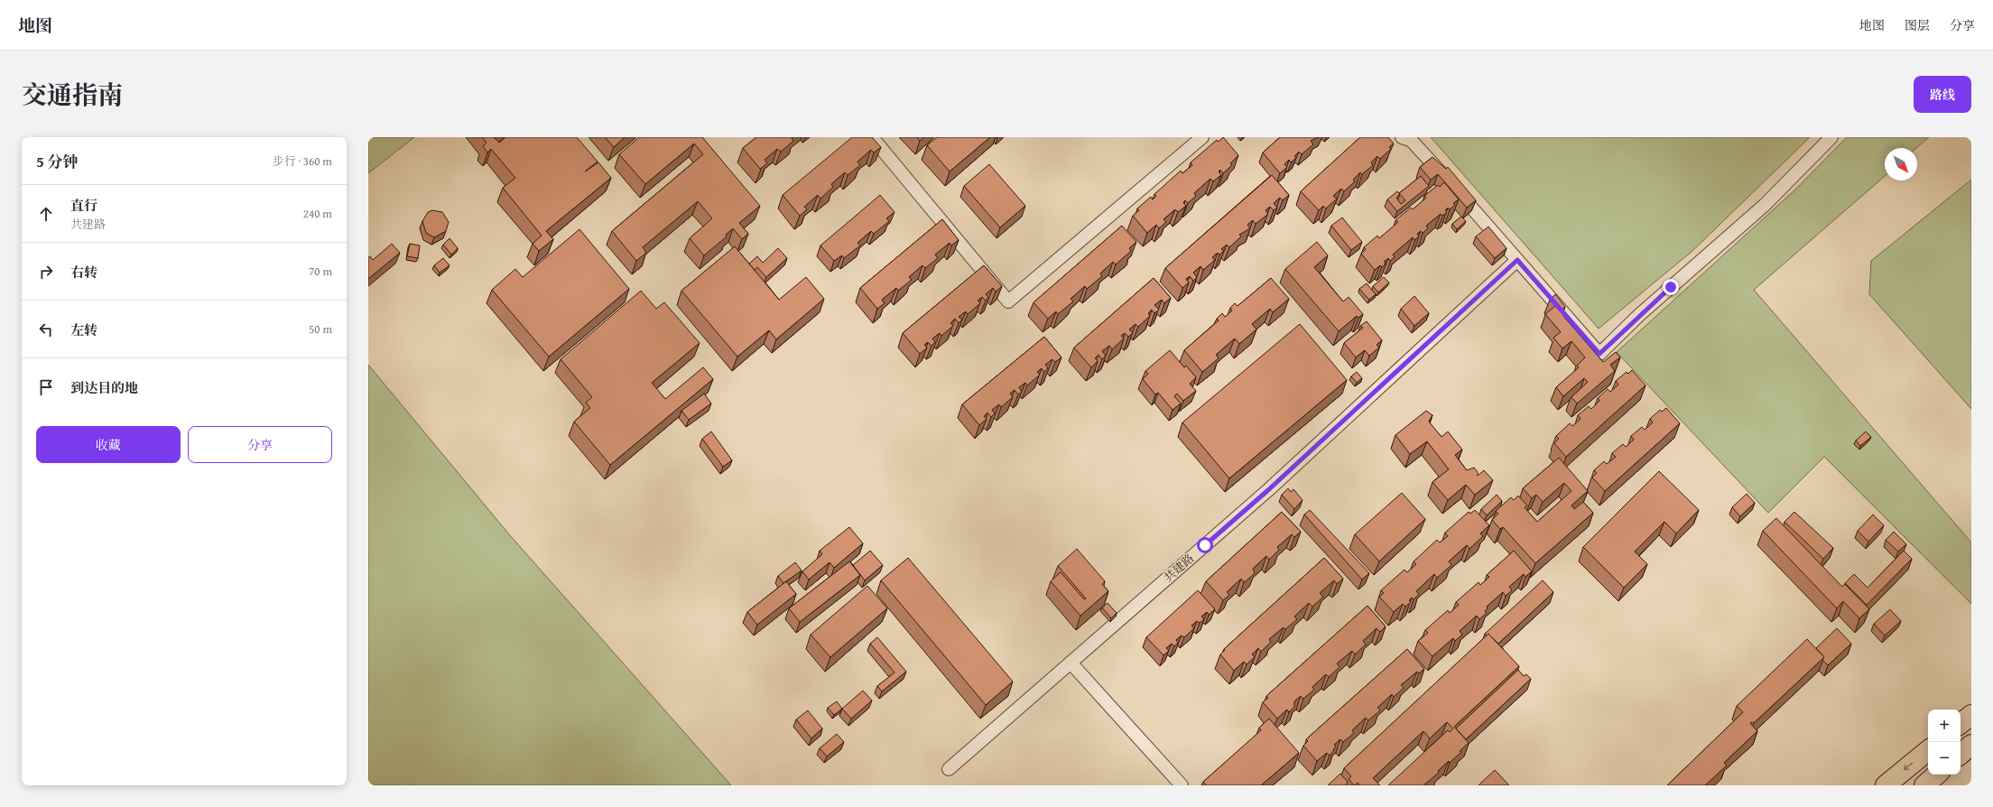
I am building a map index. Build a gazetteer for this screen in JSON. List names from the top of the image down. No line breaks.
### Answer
{"streets":{"street":["共建路"]},"north":"bottom right","page":{"header":"地图","nav":["地图","图层","分享"],"title":"交通指南","buttons":["路线",["收藏","分享"]],"heading":["5 分钟","步行 · 360 m"],"list":[["直行","共建路","240 m"],["右转","70 m"],["左转","50 m"],"到达目的地"],"map_buttons":["+","−"]}}
